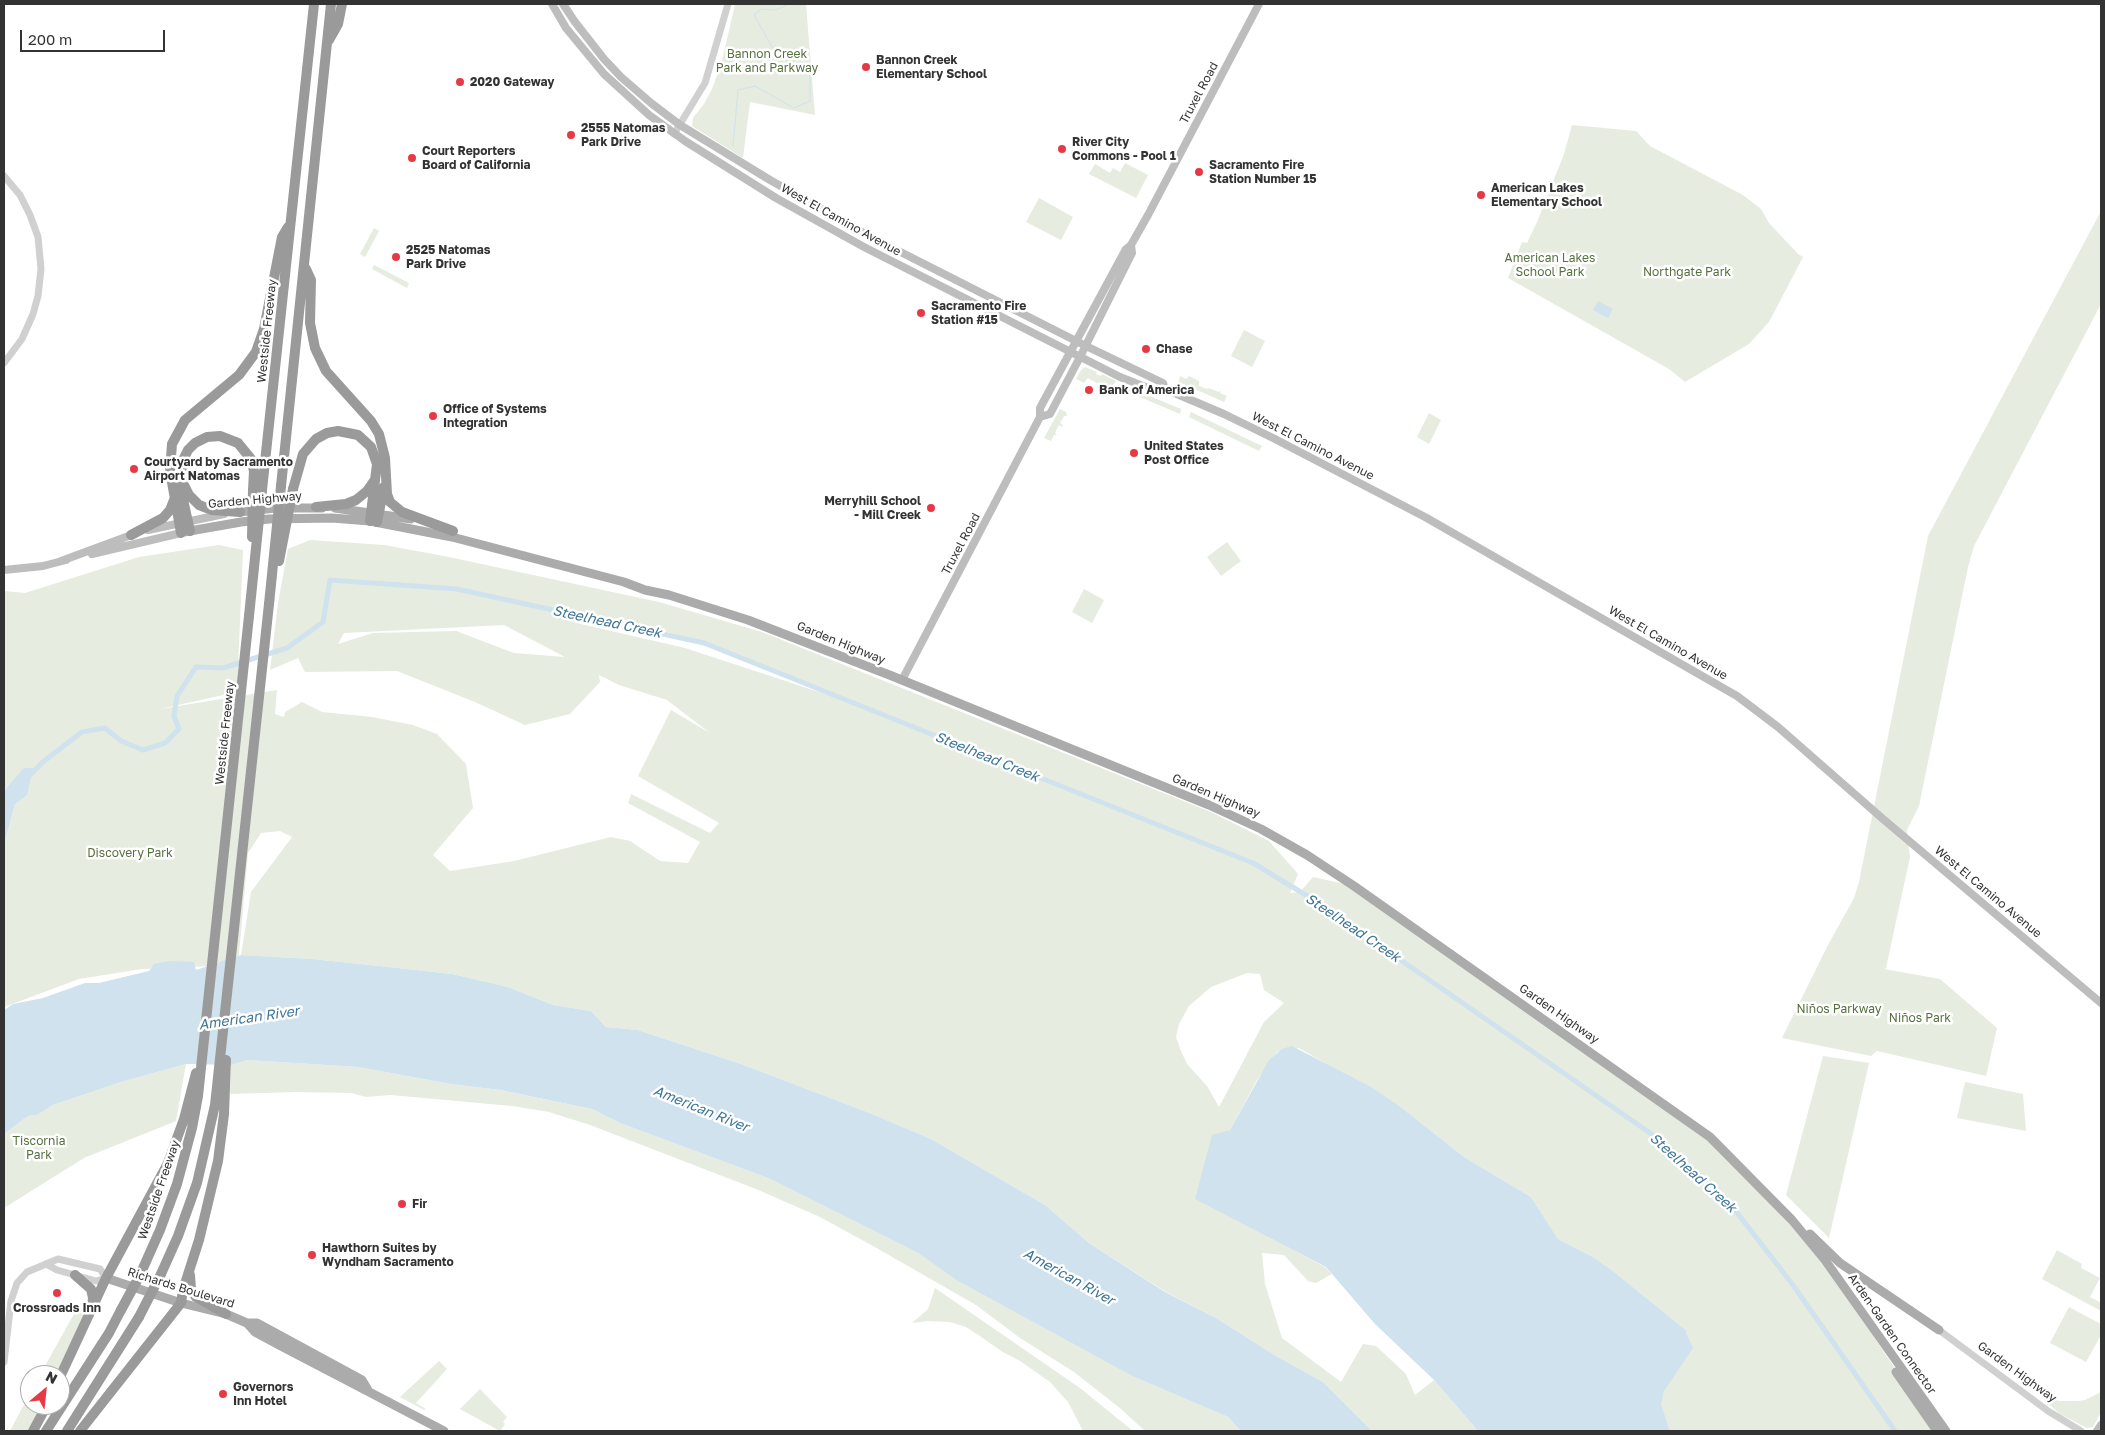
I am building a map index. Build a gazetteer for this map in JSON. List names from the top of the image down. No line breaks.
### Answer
{"streets":{"highway":["Westside Freeway"],"main road":["Truxel Road","West El Camino Avenue","Garden Highway","Richards Boulevard","Arden-Garden Connector"]},"crossings":[["Truxel Road","West El Camino Avenue"],["Truxel Road","Garden Highway"],["Garden Highway","Arden-Garden Connector"]],"water":["Steelhead Creek","American River"],"parks":["Bannon Creek Park and Parkway","American Lakes School Park","Northgate Park","Discovery Park","Niños Parkway","Niños Park","Tiscornia Park"],"places":["Bannon Creek Elementary School","2020 Gateway","2555 Natomas Park Drive","River City Commons - Pool 1","Court Reporters Board of California","Sacramento Fire Station Number 15","American Lakes Elementary School","2525 Natomas Park Drive","Sacramento Fire Station #15","Chase","Bank of America","Office of Systems Integration","United States Post Office","Courtyard by Sacramento Airport Natomas","Merryhill School - Mill Creek","Fir","Hawthorn Suites by Wyndham Sacramento","Crossroads Inn","Governors Inn Hotel"],"scale_bar":"200 m","north":"top right"}
